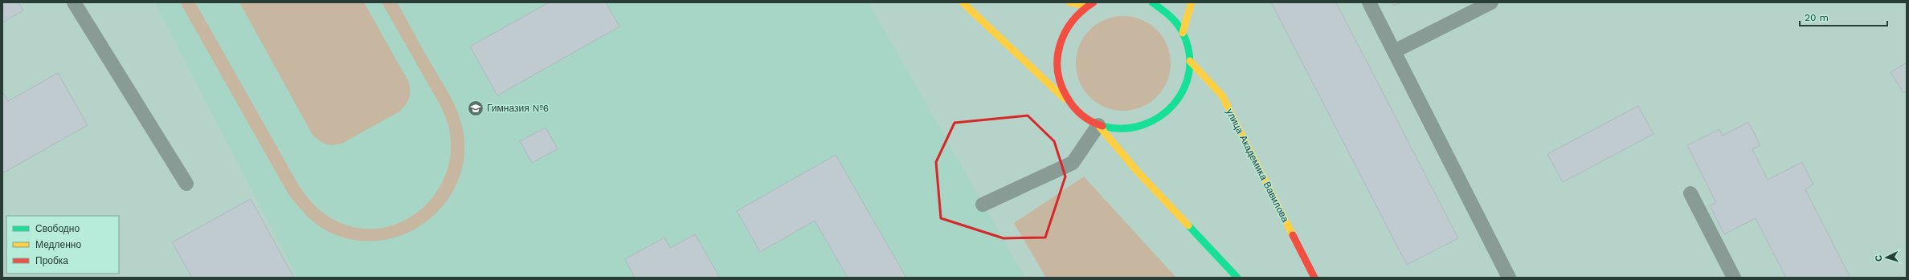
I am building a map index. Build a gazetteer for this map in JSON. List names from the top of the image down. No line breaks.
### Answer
{"streets":{"street":["улица Академика Вавилова"]},"places":{"school or university":["Гимназия №6"]},"legend":["Свободно","Медленно","Пробка"],"scale_bar":"20 m","north":"left"}
